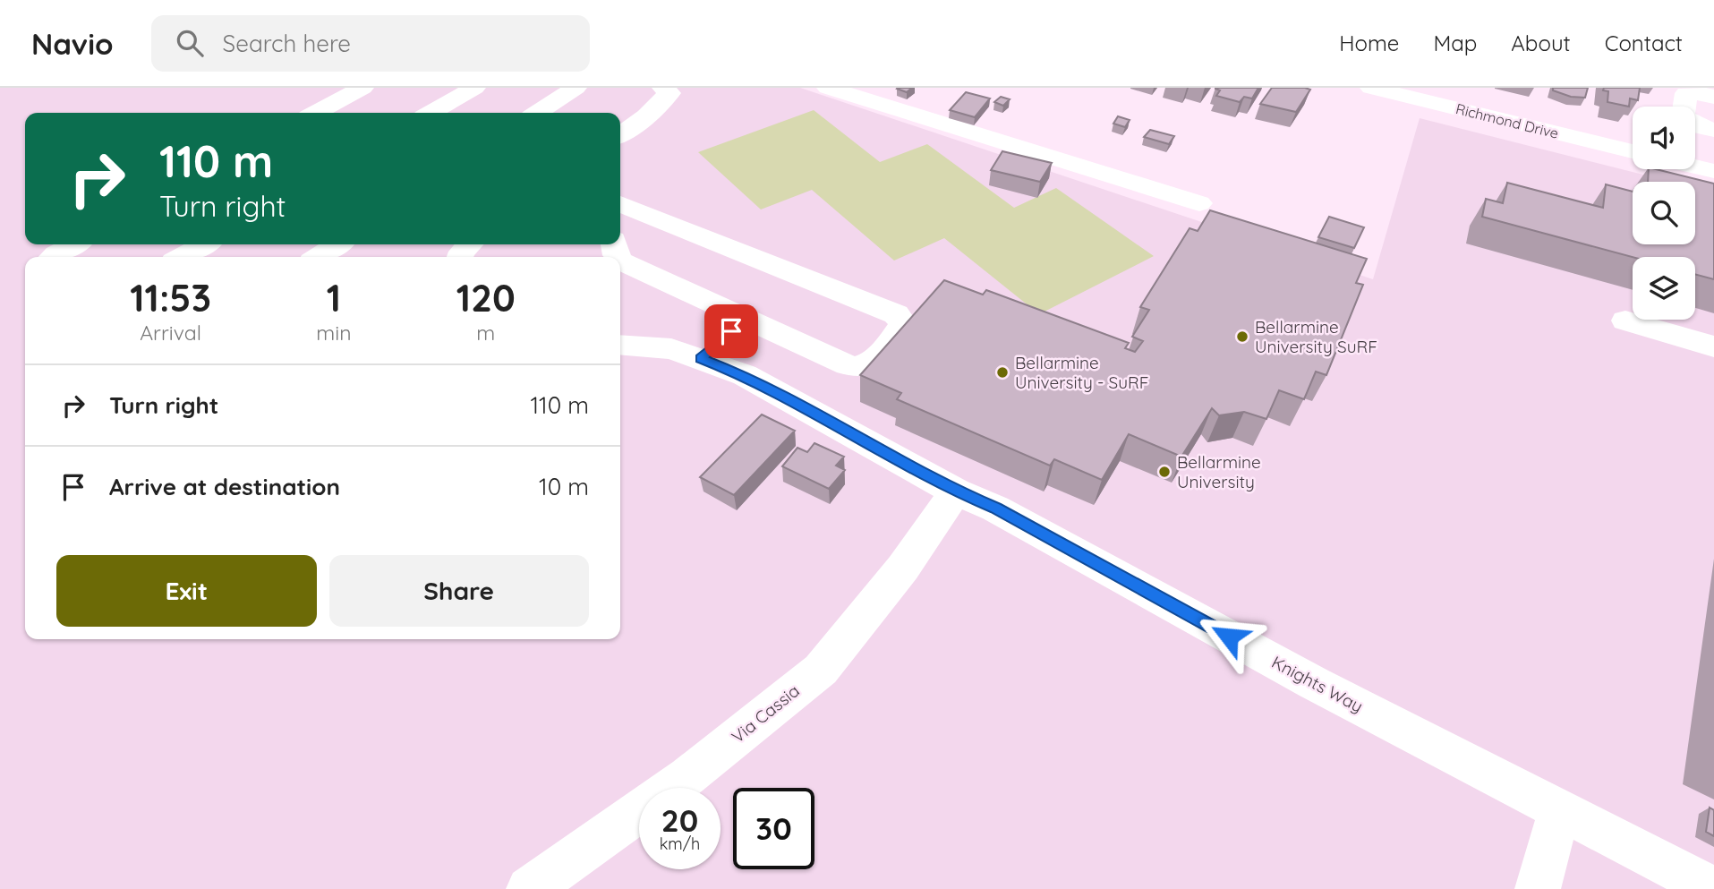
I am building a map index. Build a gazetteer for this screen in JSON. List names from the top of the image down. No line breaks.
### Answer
{"streets":{"street":["Richmond Drive","Knights Way","Via Cassia"]},"crossings":[["Knights Way","Via Cassia"]],"places":["Bellarmine University SuRF","Bellarmine University - SuRF","Bellarmine University"],"page":{"header":"Navio","search":"Search here","nav":["Home","Map","About","Contact"],"turn":["110 m","Turn right"],"eta":["11:53","Arrival","1","min","120","m"],"list":[{"name":"Turn right","value":"110 m"},{"name":"Arrive at destination","value":"10 m"}],"buttons":["Exit","Share"],"speed":"20 km/h","limit":"30"}}
